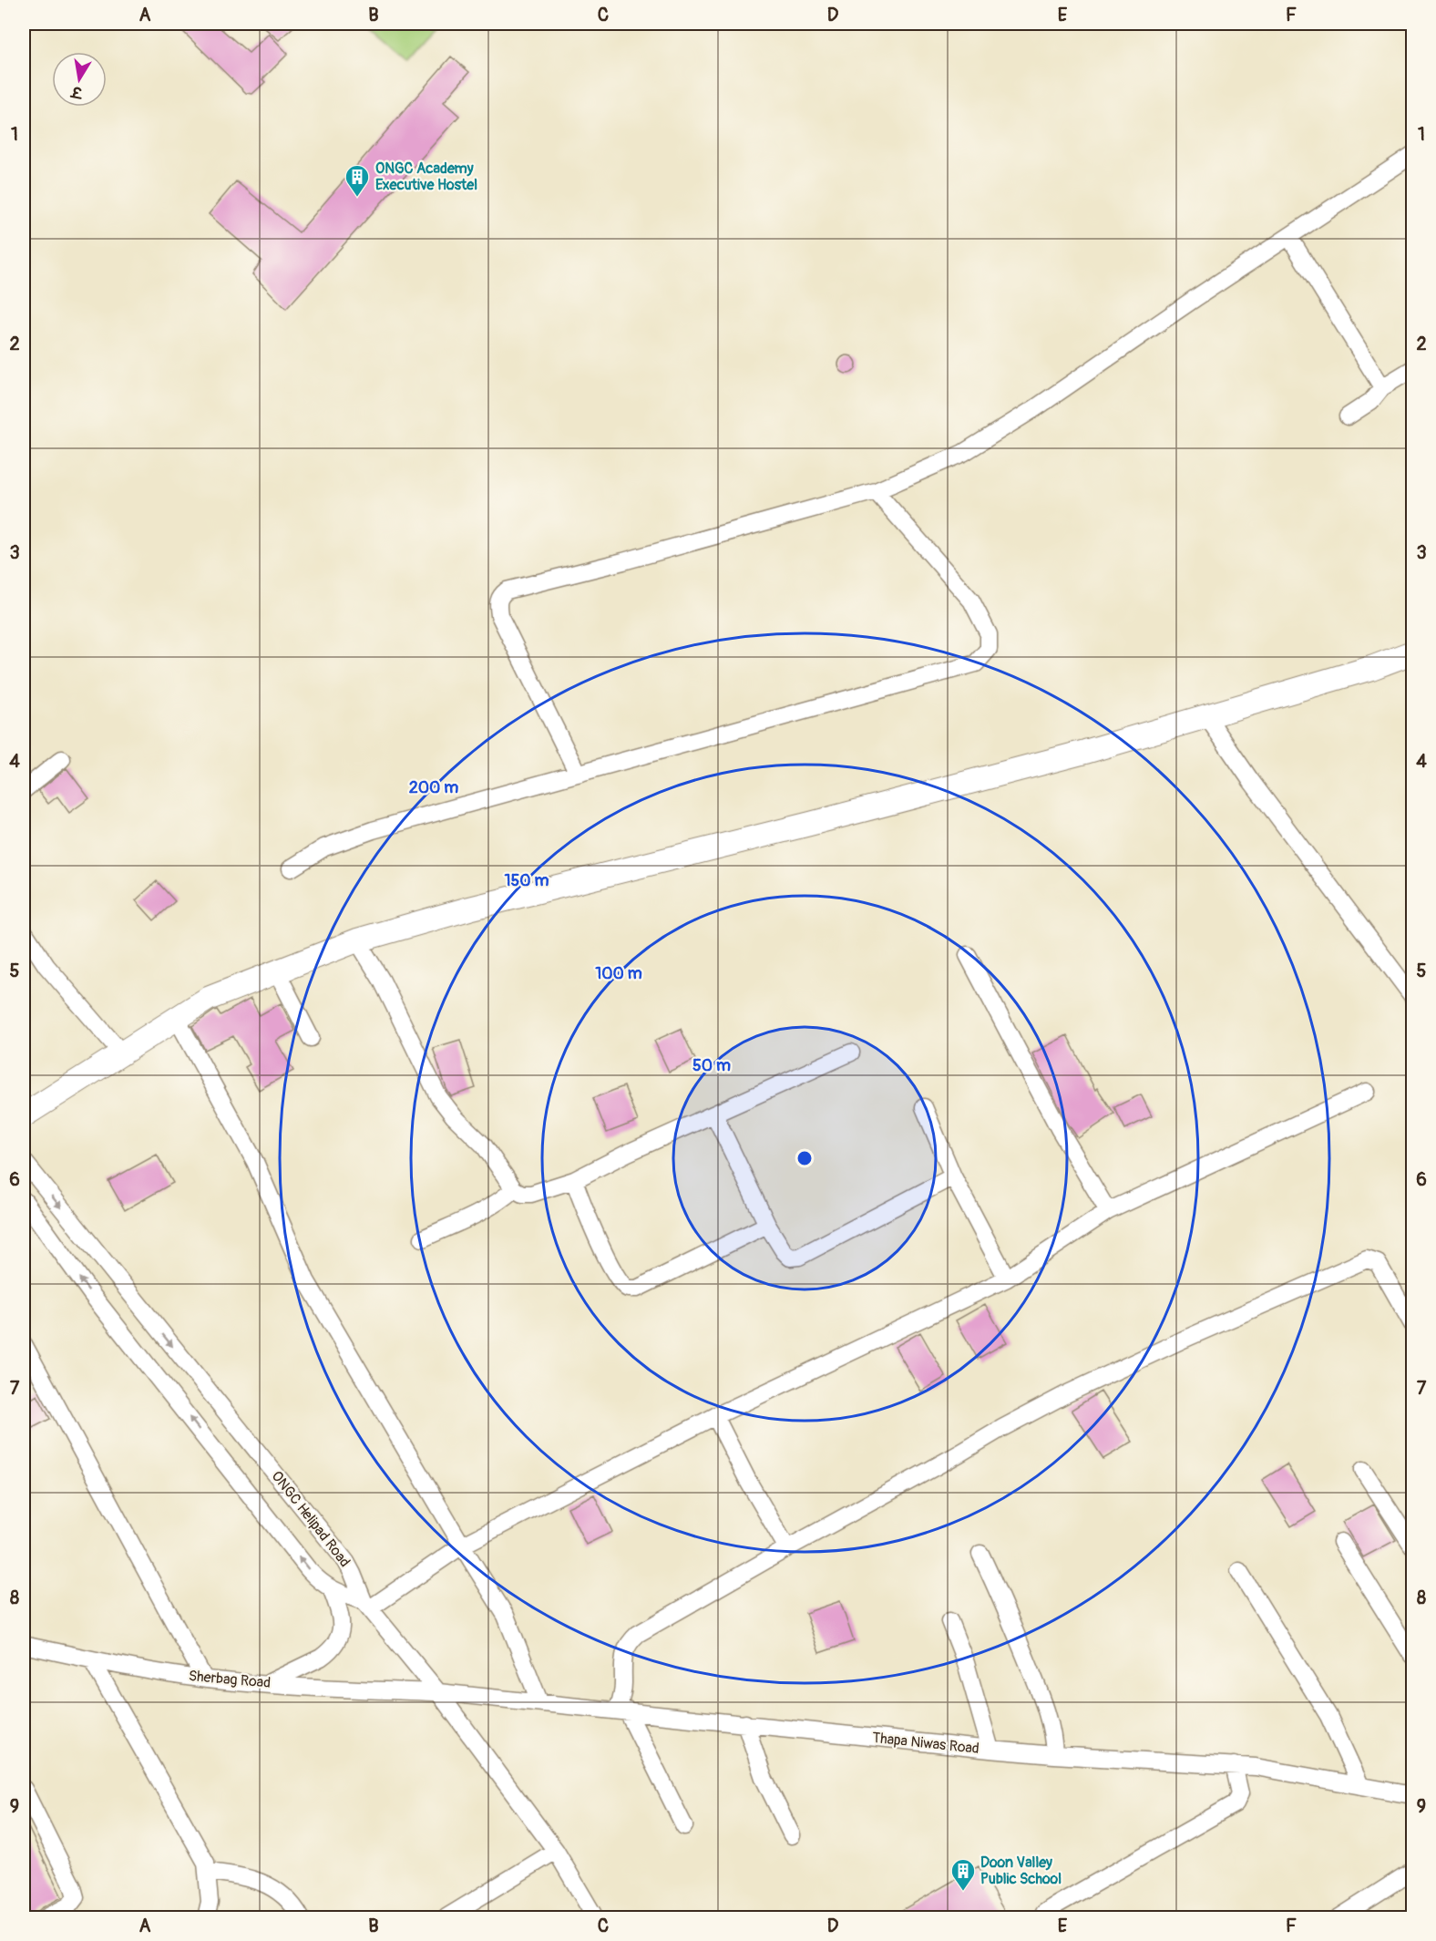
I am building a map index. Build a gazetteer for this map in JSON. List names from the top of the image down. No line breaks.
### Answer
{"streets":{"street":["ONGC Helipad Road","Sherbag Road","Thapa Niwas Road"]},"crossings":[["ONGC Helipad Road","Sherbag Road"],["ONGC Helipad Road","Thapa Niwas Road"],["Sherbag Road","Thapa Niwas Road"]],"places":{"building":["ONGC Academy Executive Hostel","Doon Valley Public School"]},"north":"bottom","grid":{"columns":["A","B","C","D","E","F"],"rows":["1","2","3","4","5","6","7","8","9"]},"rings":["200 m","150 m","100 m","50 m"]}
